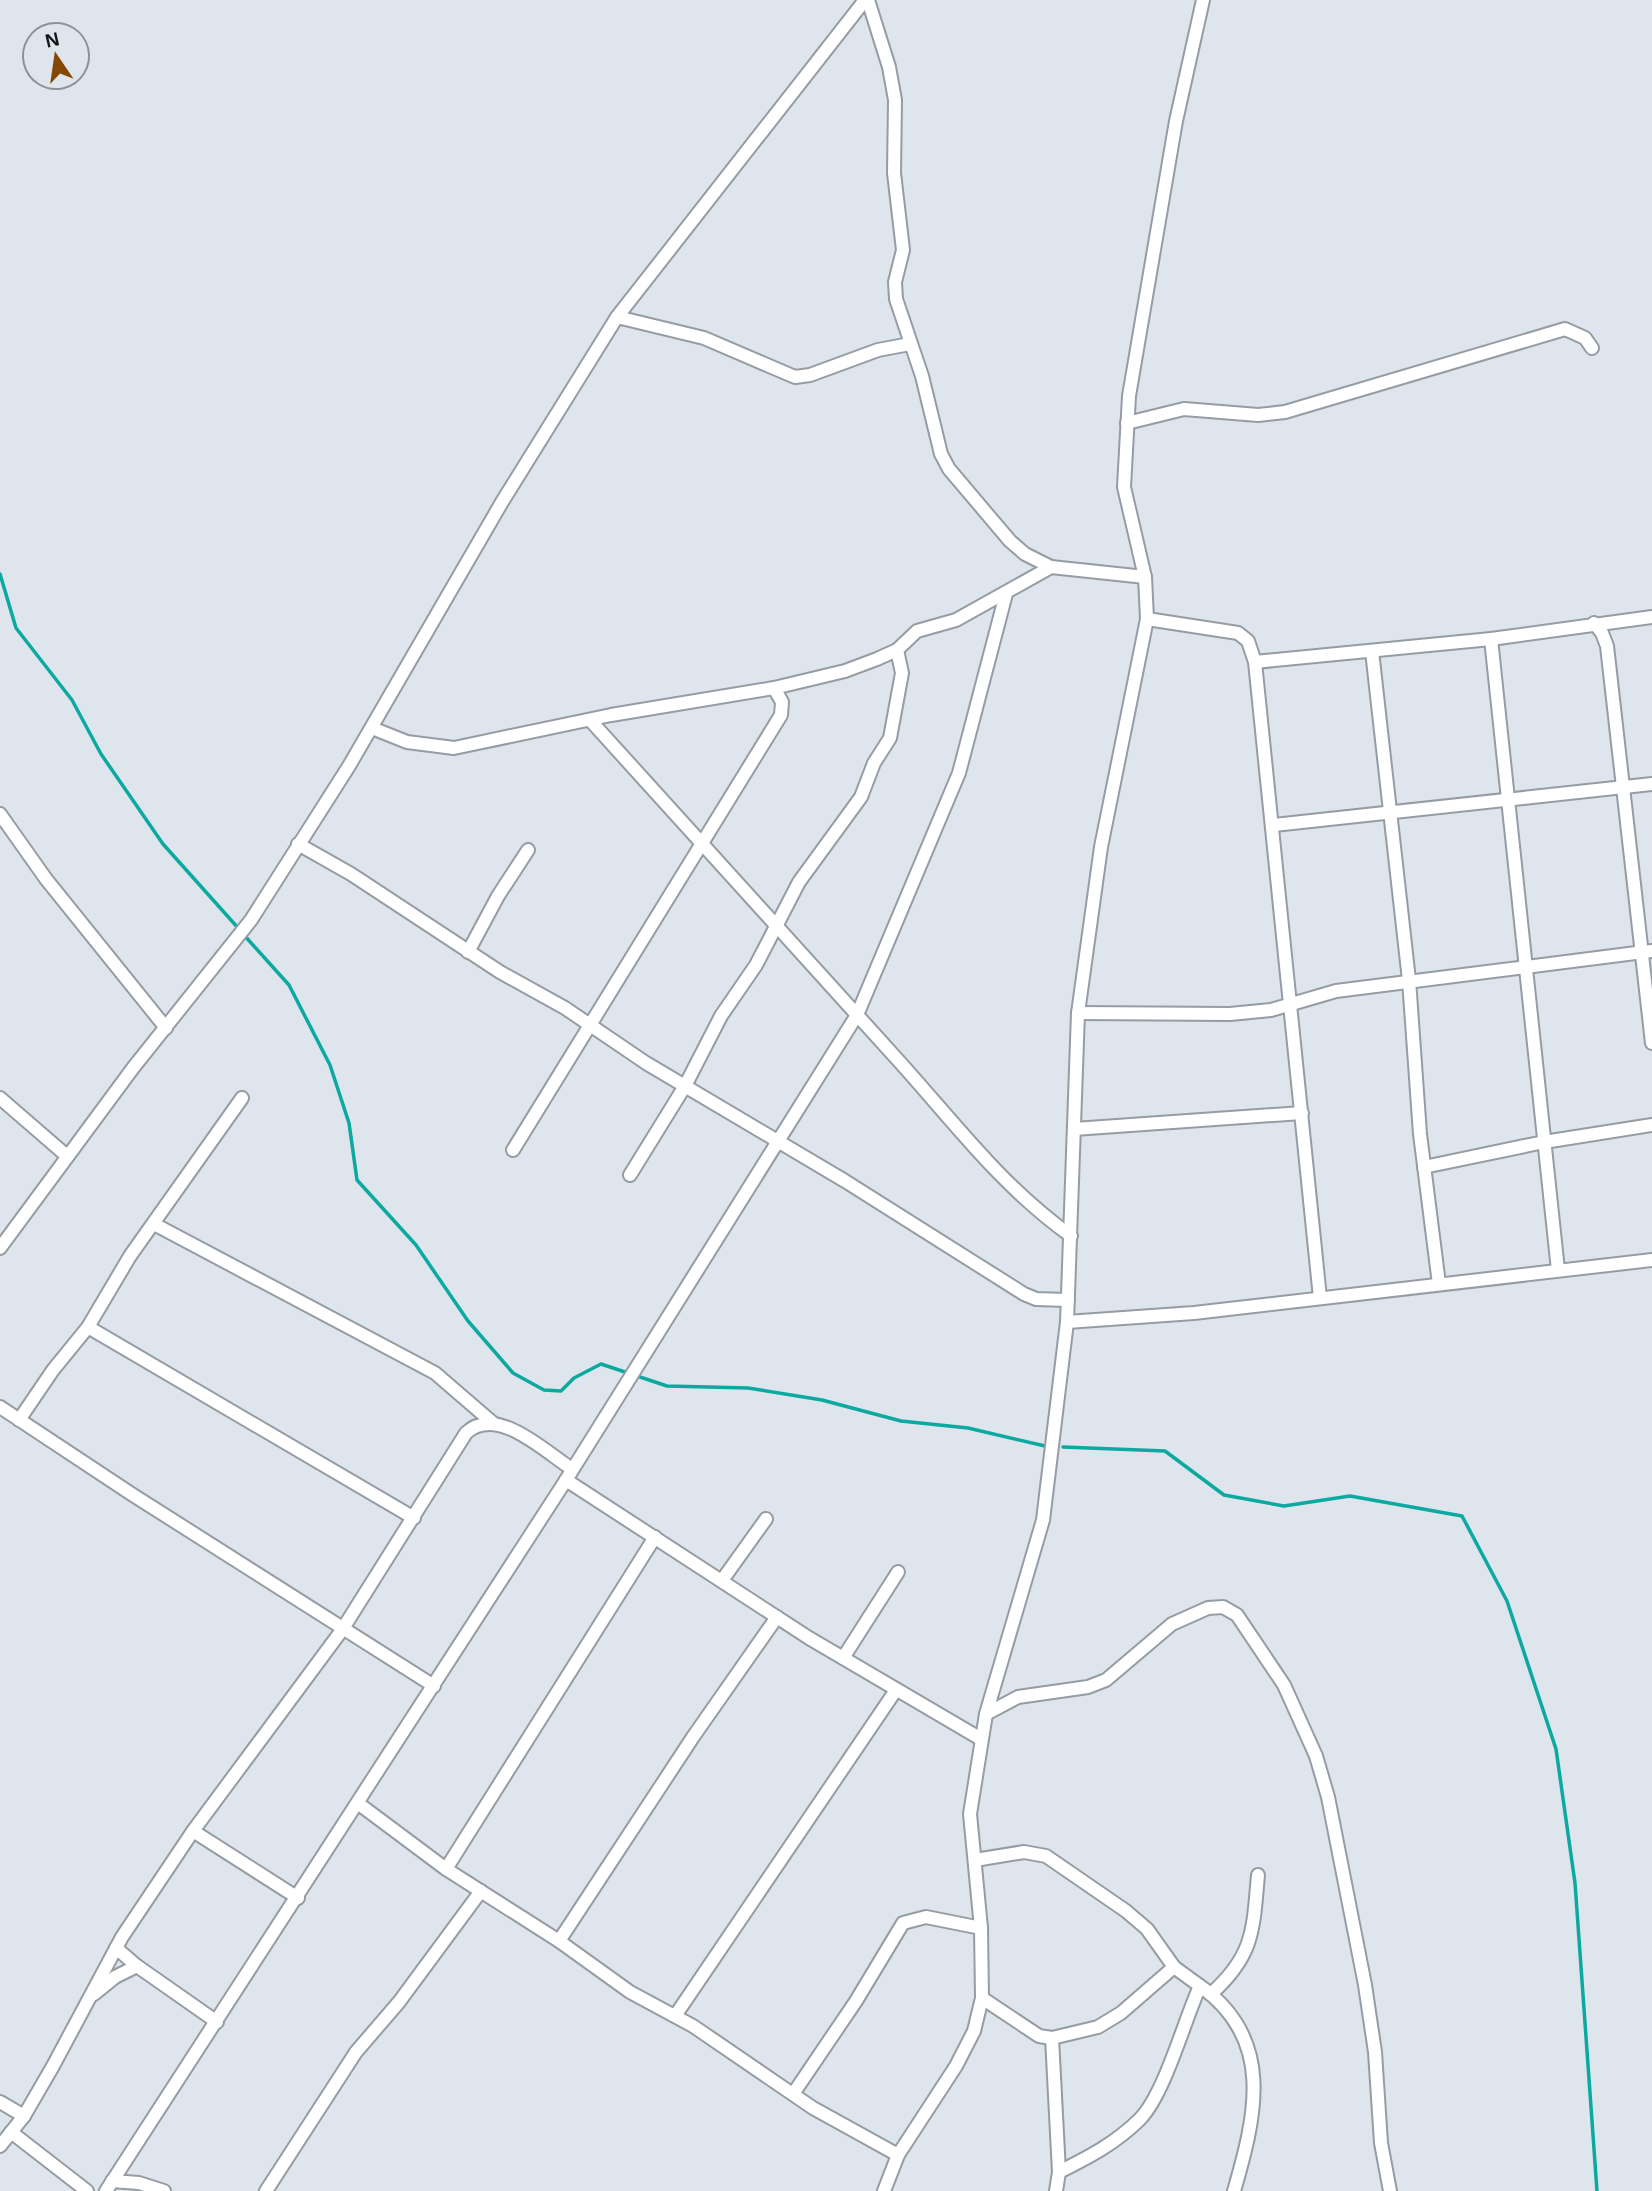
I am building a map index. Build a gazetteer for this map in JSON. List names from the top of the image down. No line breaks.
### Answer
{"north":"top"}
